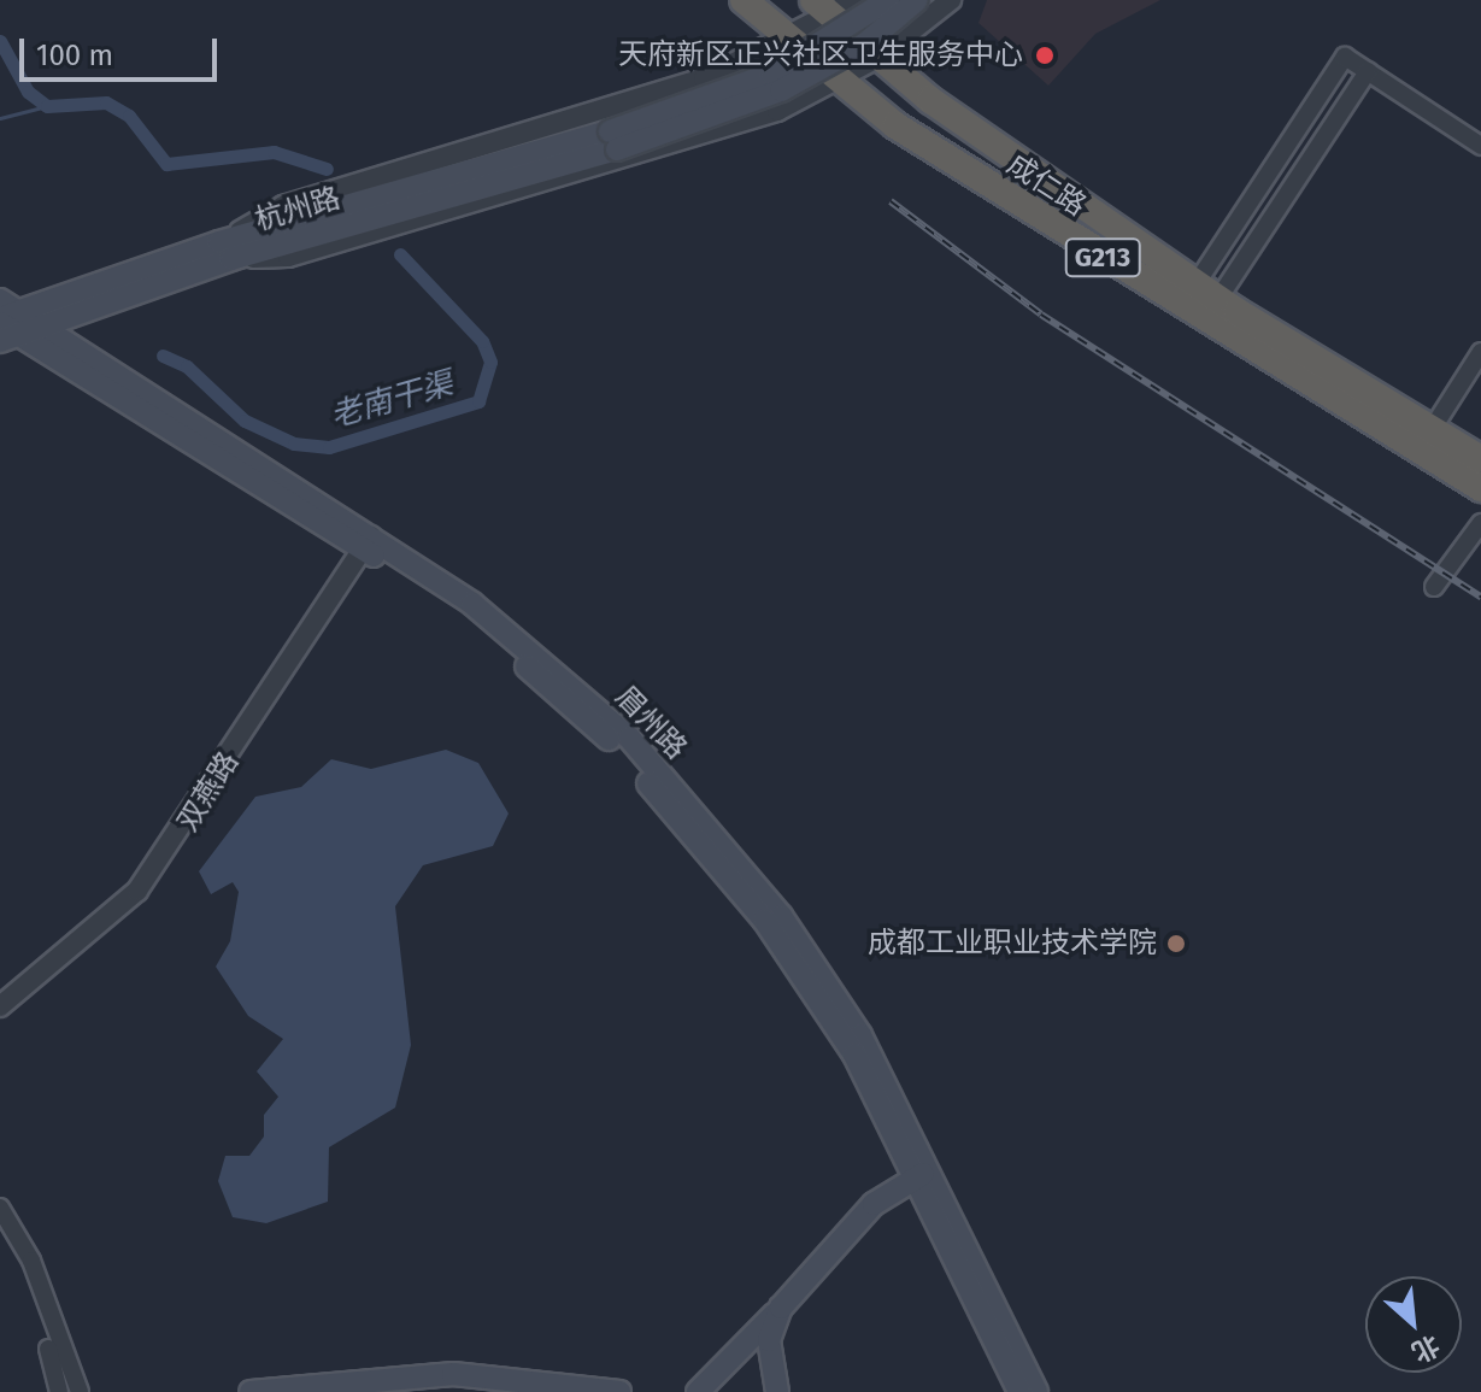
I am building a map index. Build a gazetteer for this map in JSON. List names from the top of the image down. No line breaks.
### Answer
{"streets":{"highway":["成仁路","G213"],"main road":["杭州路"],"street":["双燕路"]},"water":["老南干渠"],"places":["天府新区正兴社区卫生服务中心","成都工业职业技术学院"],"scale_bar":"100 m","north":"bottom right"}
